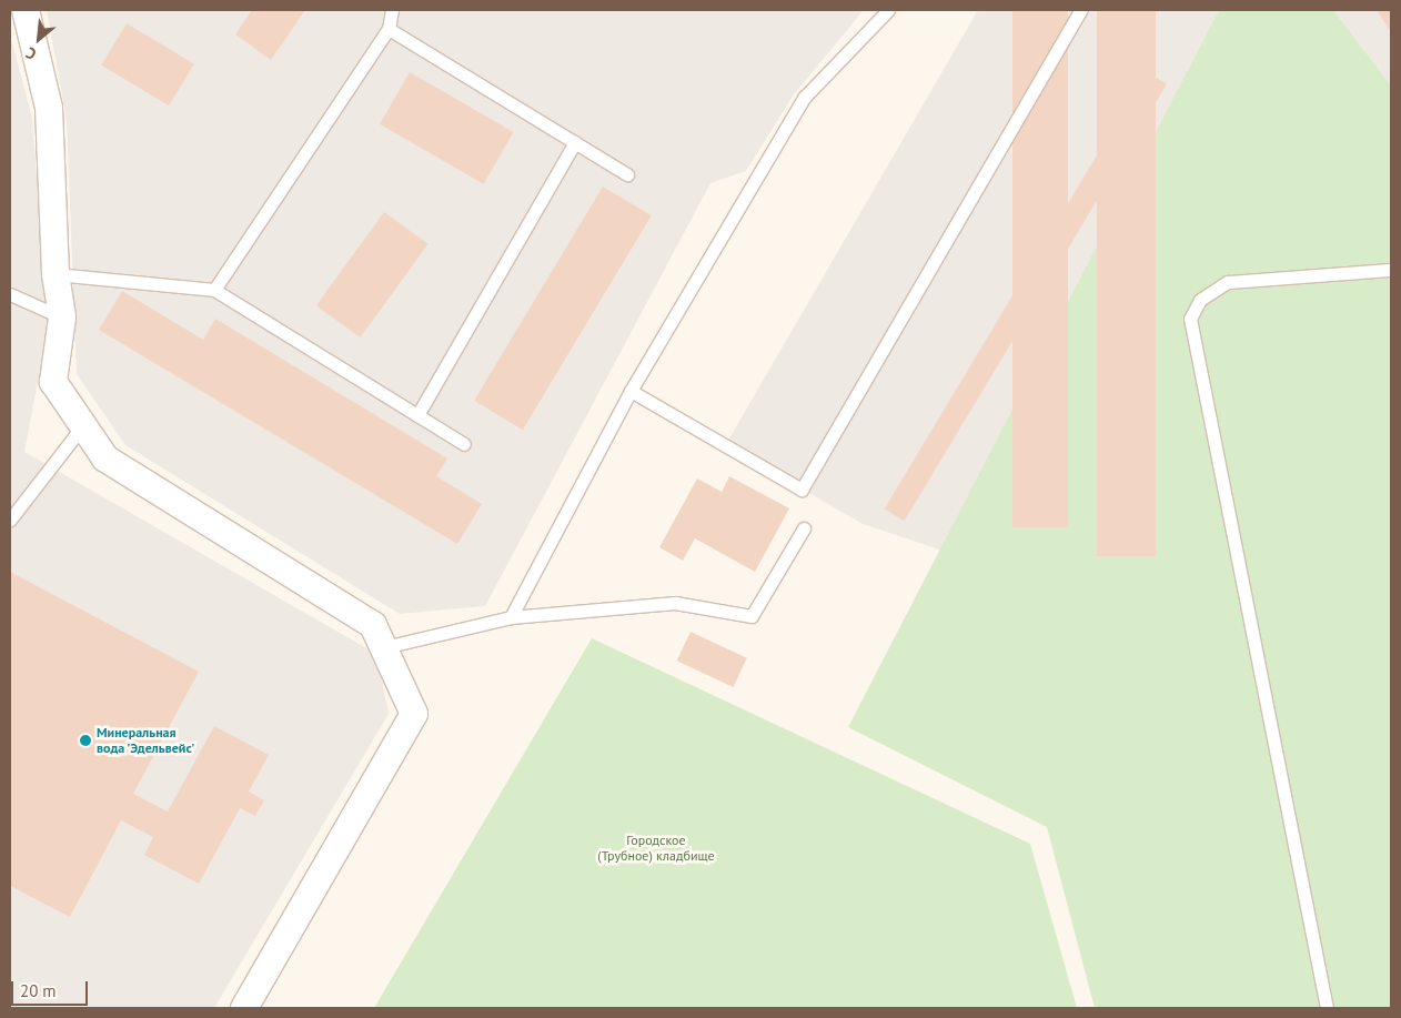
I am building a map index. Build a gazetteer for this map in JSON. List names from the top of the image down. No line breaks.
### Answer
{"parks":["Городское (Трубное) кладбище"],"places":["Минеральная вода 'Эдельвейс'"],"scale_bar":"20 m","north":"bottom left"}
